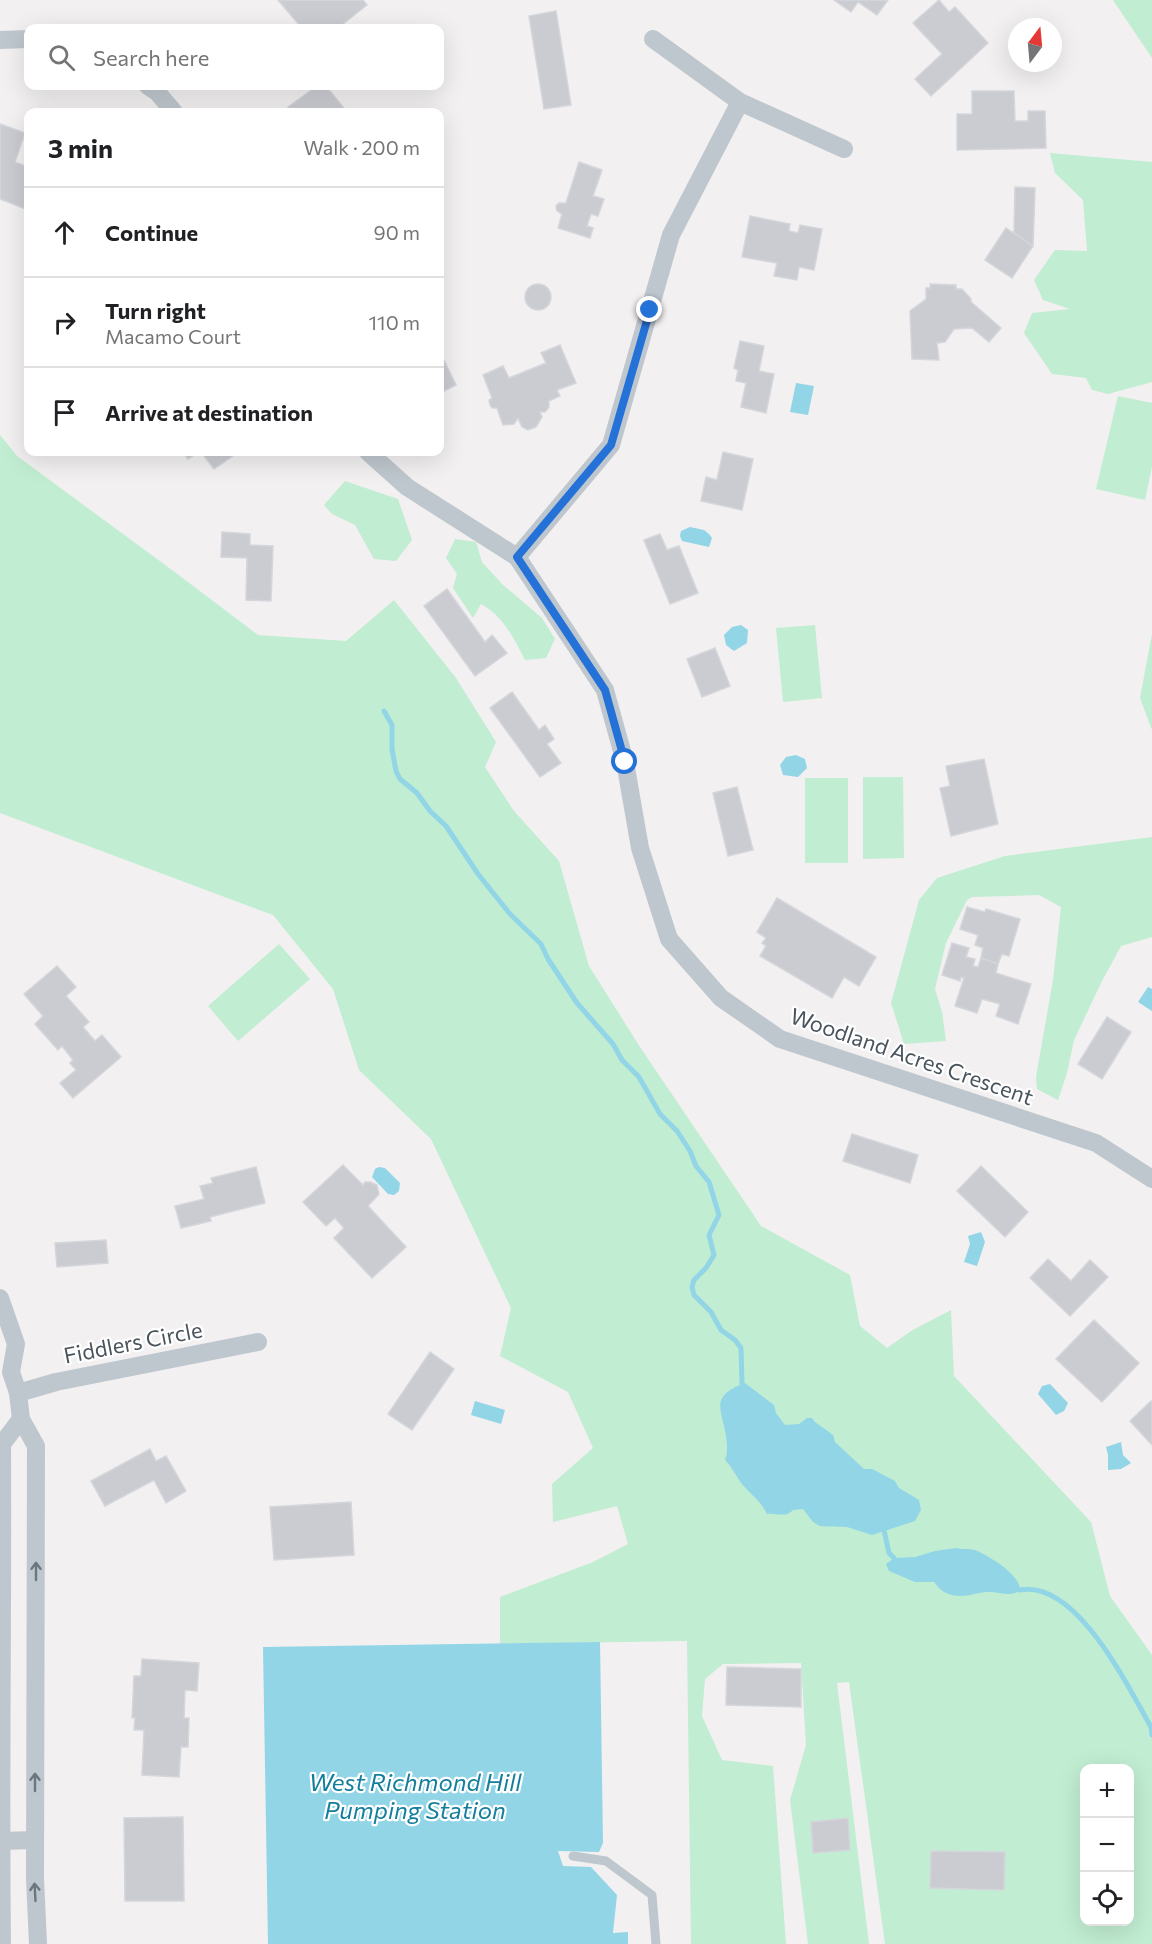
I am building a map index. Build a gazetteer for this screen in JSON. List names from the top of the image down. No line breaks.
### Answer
{"streets":{"street":["Woodland Acres Crescent","Fiddlers Circle"]},"water":["West Richmond Hill Pumping Station"],"north":"top","page":{"search":"Search here","heading":["3 min","Walk · 200 m"],"list":[["Continue","90 m"],["Turn right","Macamo Court","110 m"],"Arrive at destination"],"map_buttons":["+","−"]}}
